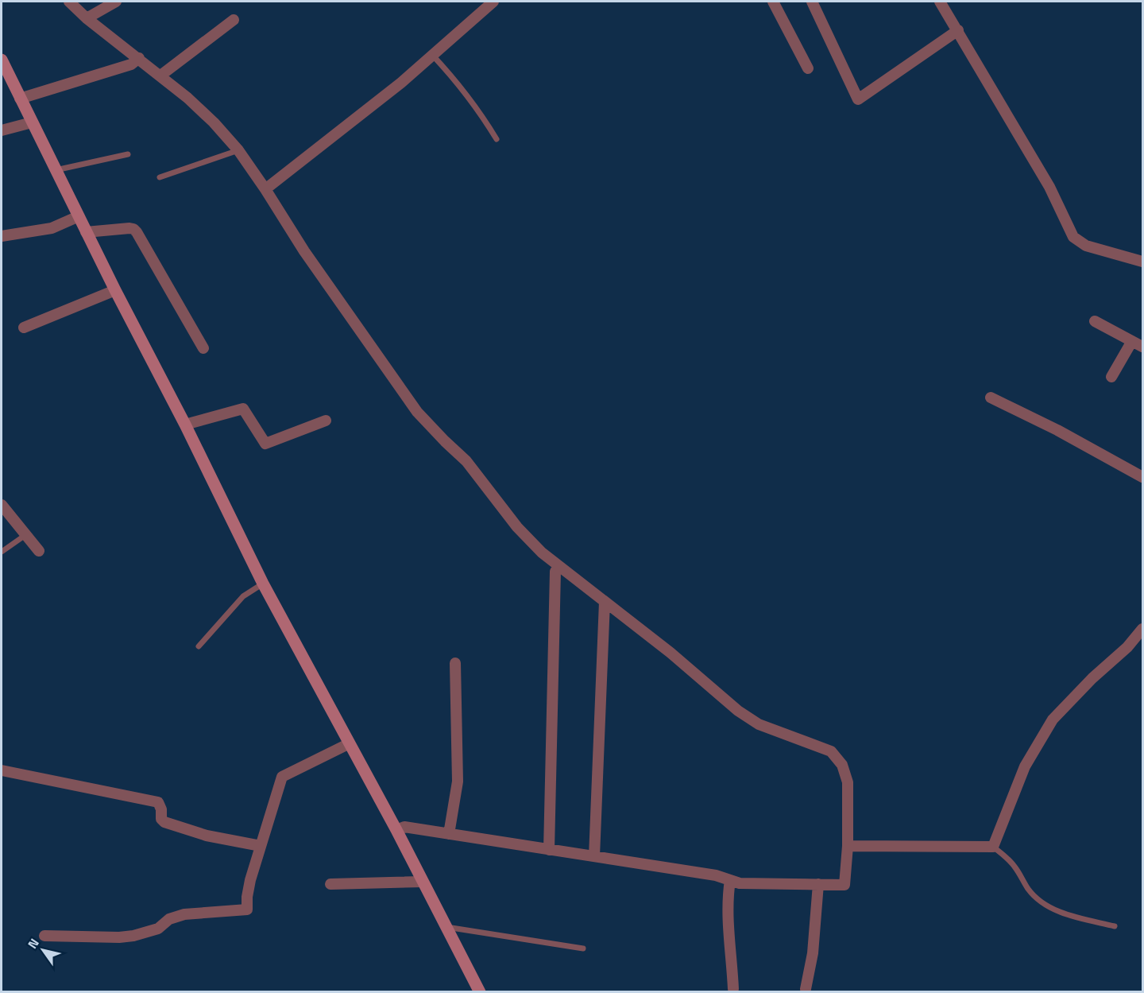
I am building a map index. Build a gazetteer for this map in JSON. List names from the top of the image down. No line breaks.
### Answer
{"north":"top left"}
